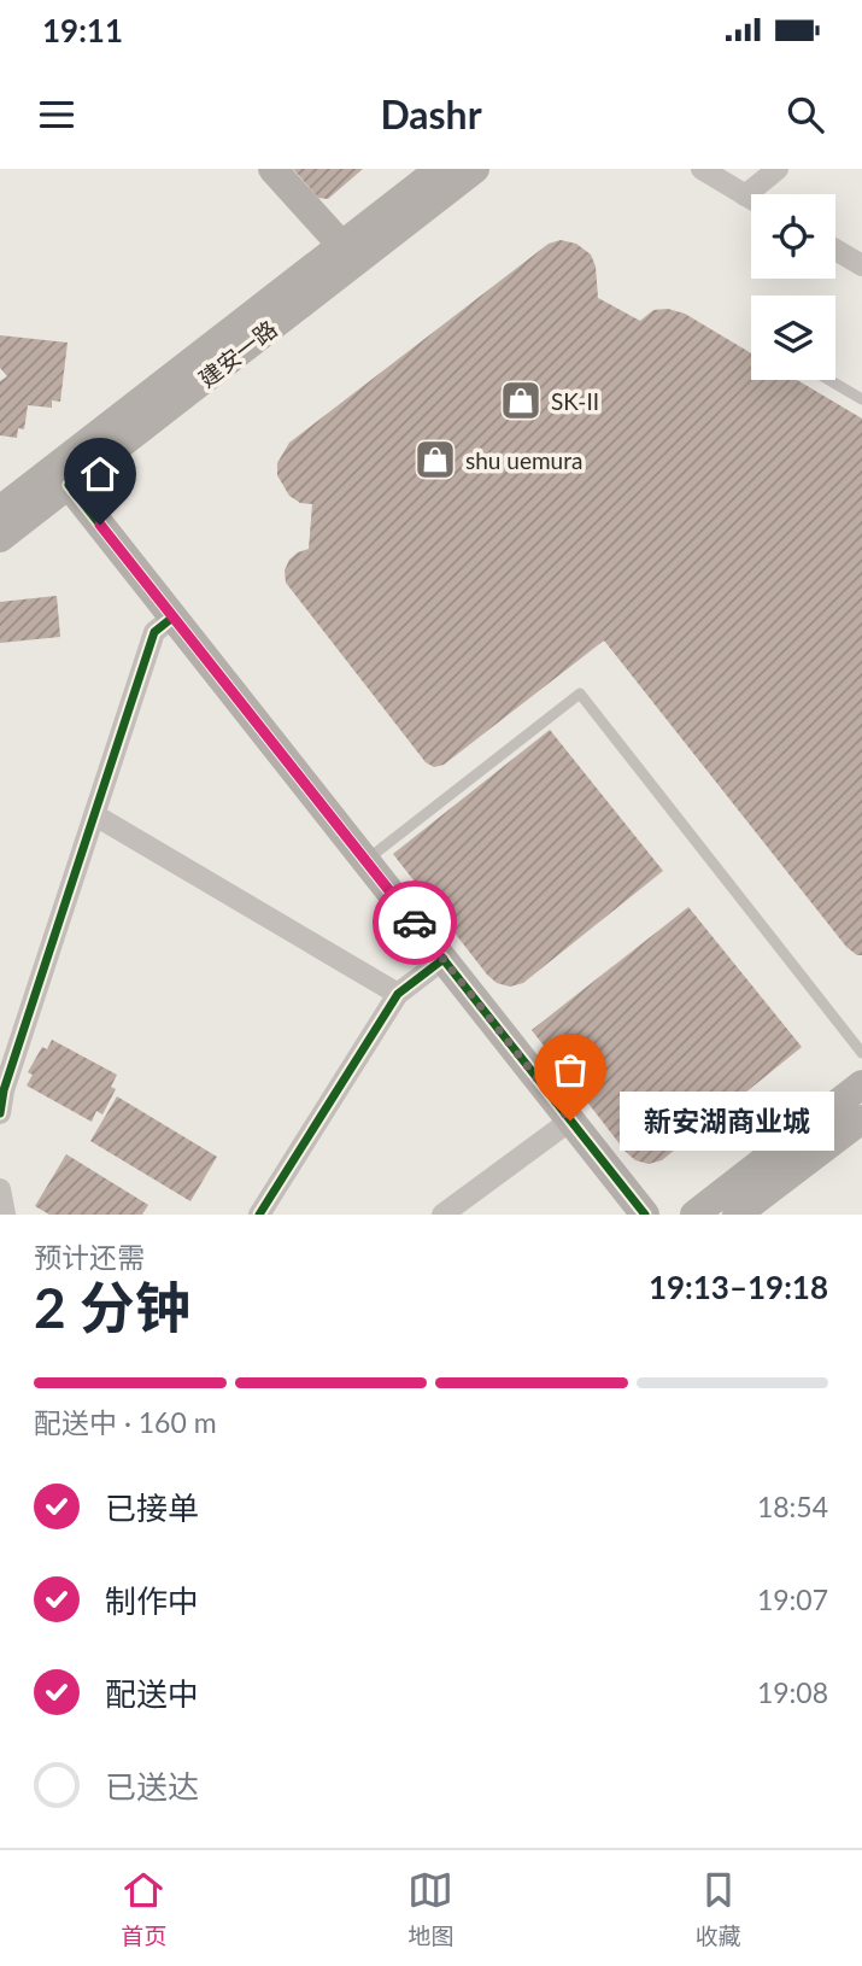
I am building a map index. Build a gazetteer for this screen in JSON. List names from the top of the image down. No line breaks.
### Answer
{"streets":{"main road":["建安一路"]},"places":{"shop":["SK-II","shu uemura"],"other":["新安湖商业城"]},"page":{"status":"19:11","header":"Dashr","bubble":"新安湖商业城","heading":["2 分钟","预计还需","19:13–19:18"],"bar":"配送中 · 160 m","list":[["已接单","18:54"],["制作中","19:07"],["配送中","19:08"],"已送达"],"tabs":["首页","地图","收藏"]}}
